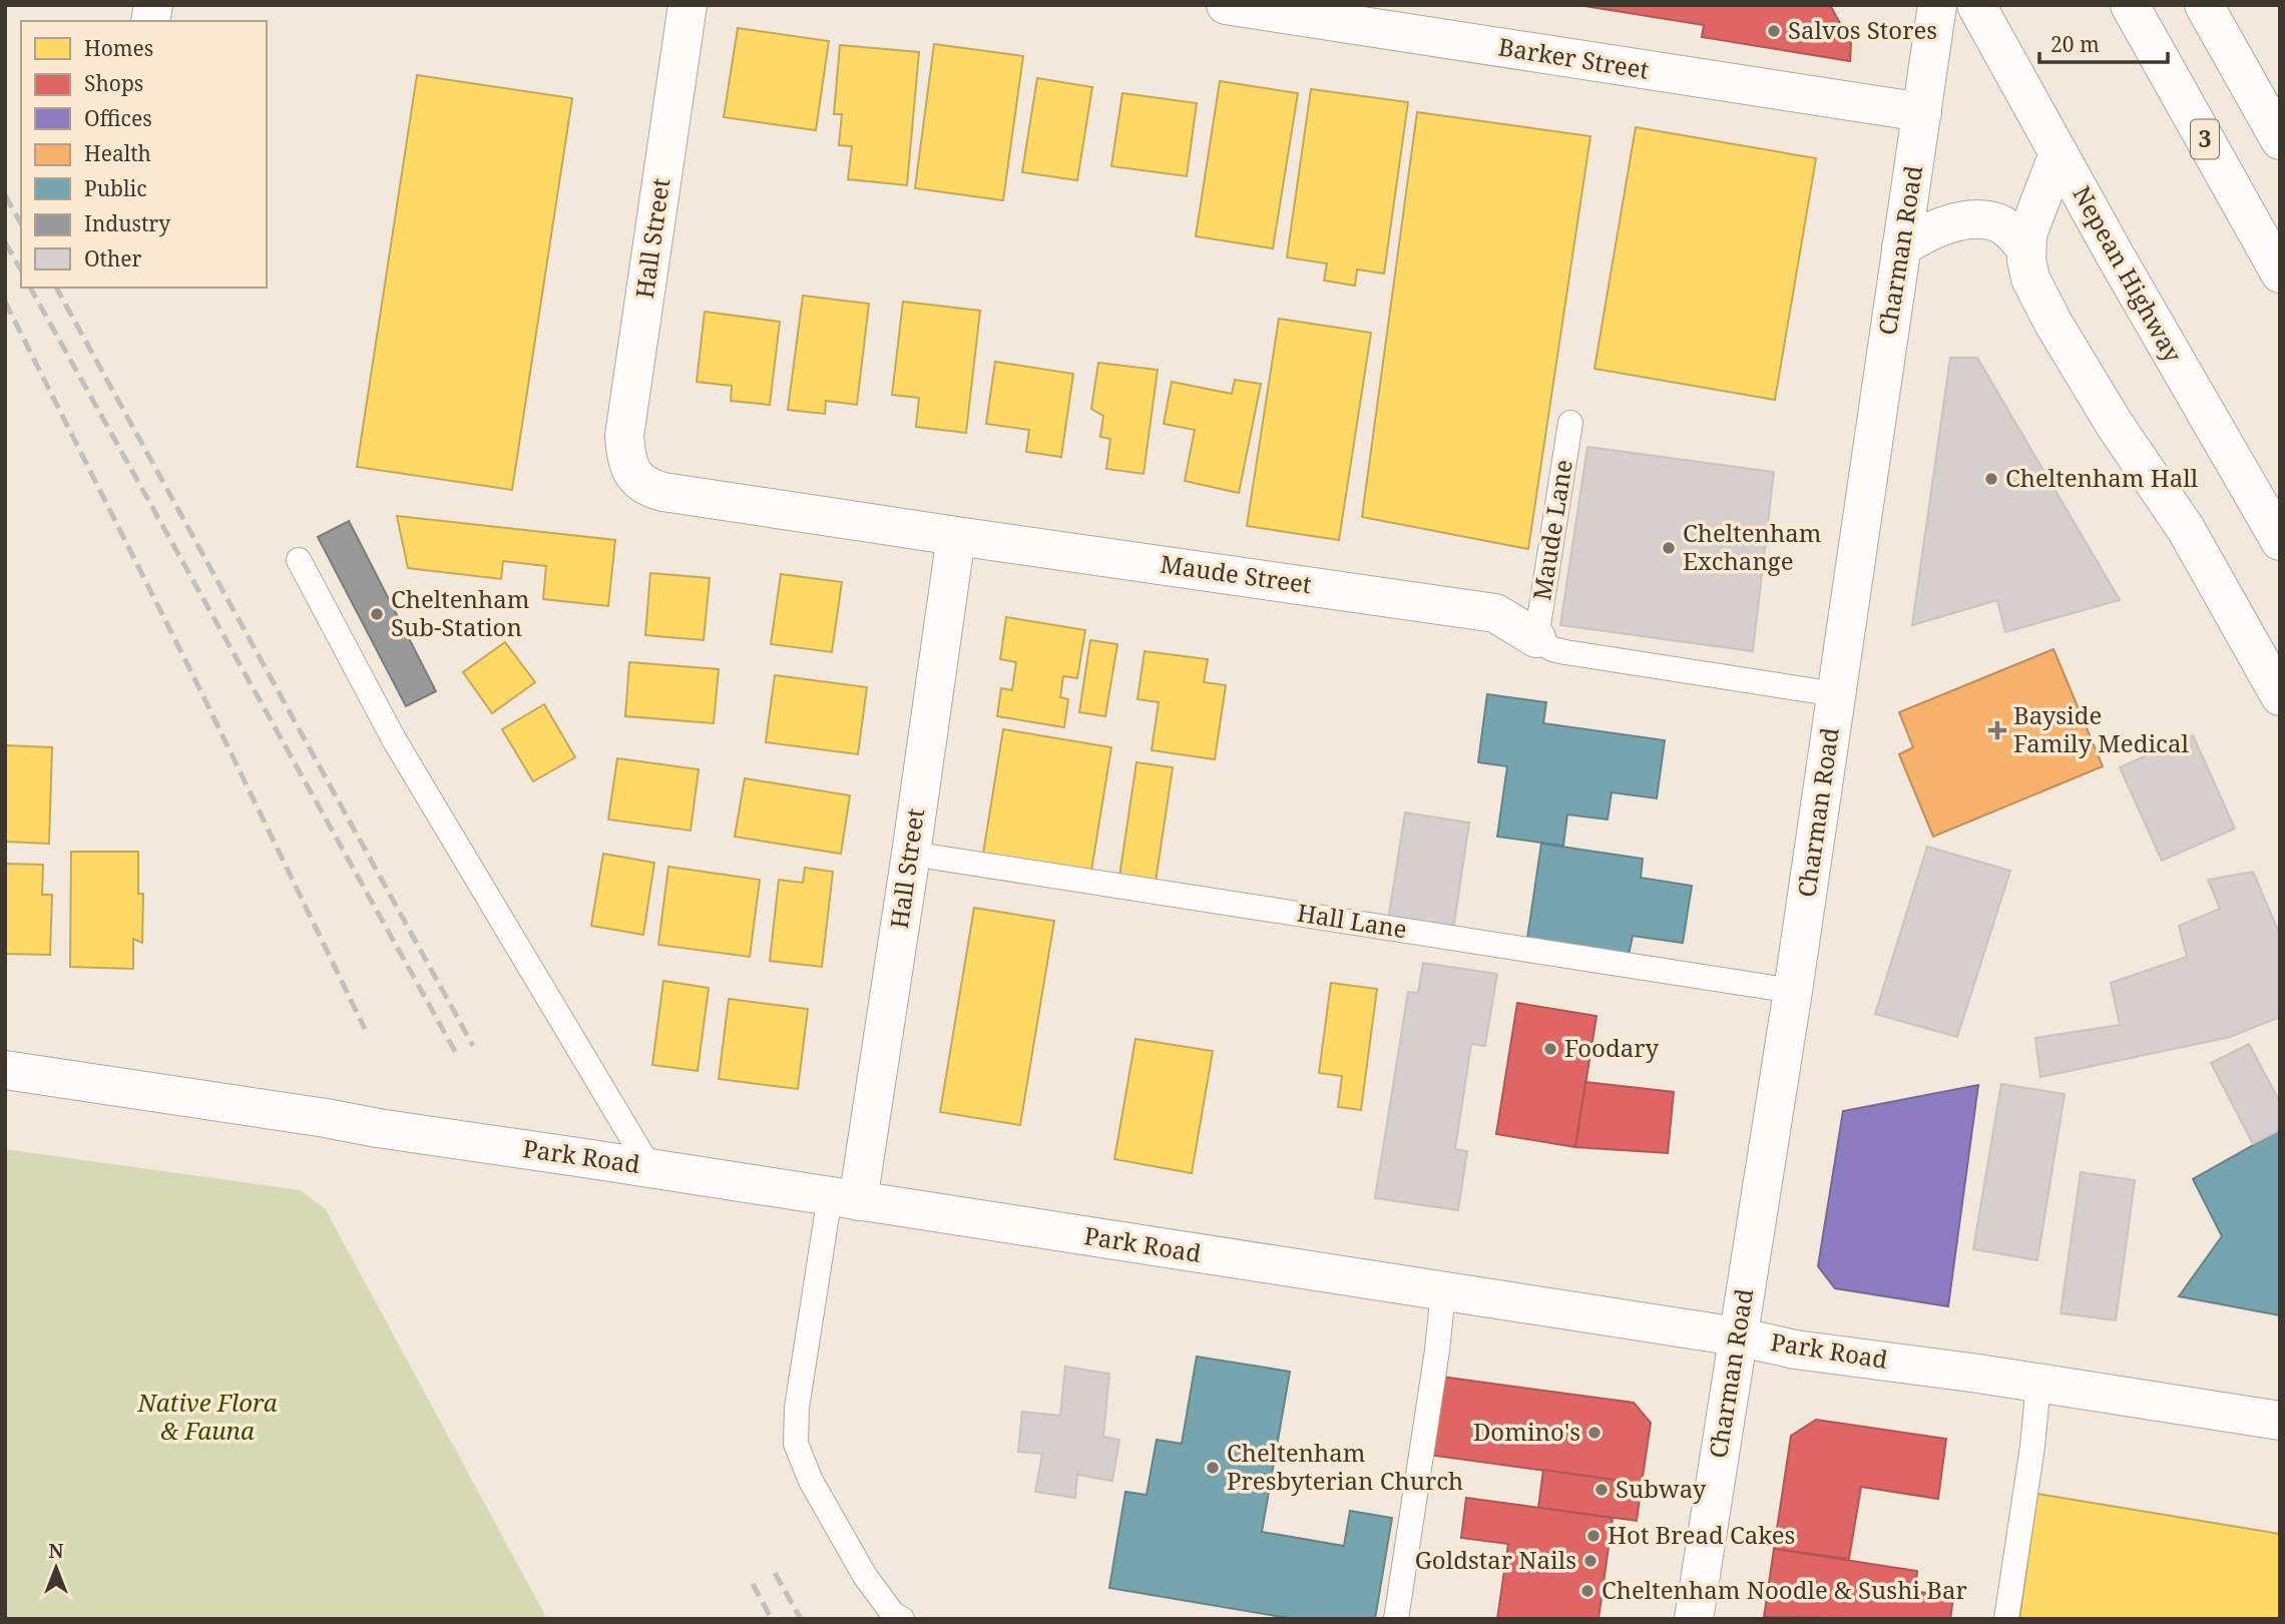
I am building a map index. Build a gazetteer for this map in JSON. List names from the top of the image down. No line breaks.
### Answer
{"streets":{"main road":["Barker Street","3","Hall Street","Charman Road","Nepean Highway","Maude Street","Park Road"],"lane":["Maude Lane","Hall Lane"]},"crossings":[["Barker Street","Charman Road"],["Hall Street","Maude Street"],["Hall Street","Hall Lane"],["Hall Street","Park Road"],["Charman Road","Maude Street"],["Charman Road","Hall Lane"],["Charman Road","Park Road"],["Maude Lane","Maude Street"]],"parks":["Native Flora & Fauna"],"places":{"other":["Salvos Stores","Cheltenham Hall","Cheltenham Exchange","Cheltenham Sub-Station","Foodary","Domino's","Cheltenham Presbyterian Church","Subway","Hot Bread Cakes","Goldstar Nails","Cheltenham Noodle & Sushi Bar"],"health":["Bayside Family Medical"]},"legend":["Homes","Shops","Offices","Health","Public","Industry","Other"],"scale_bar":"20 m","north":"top"}
